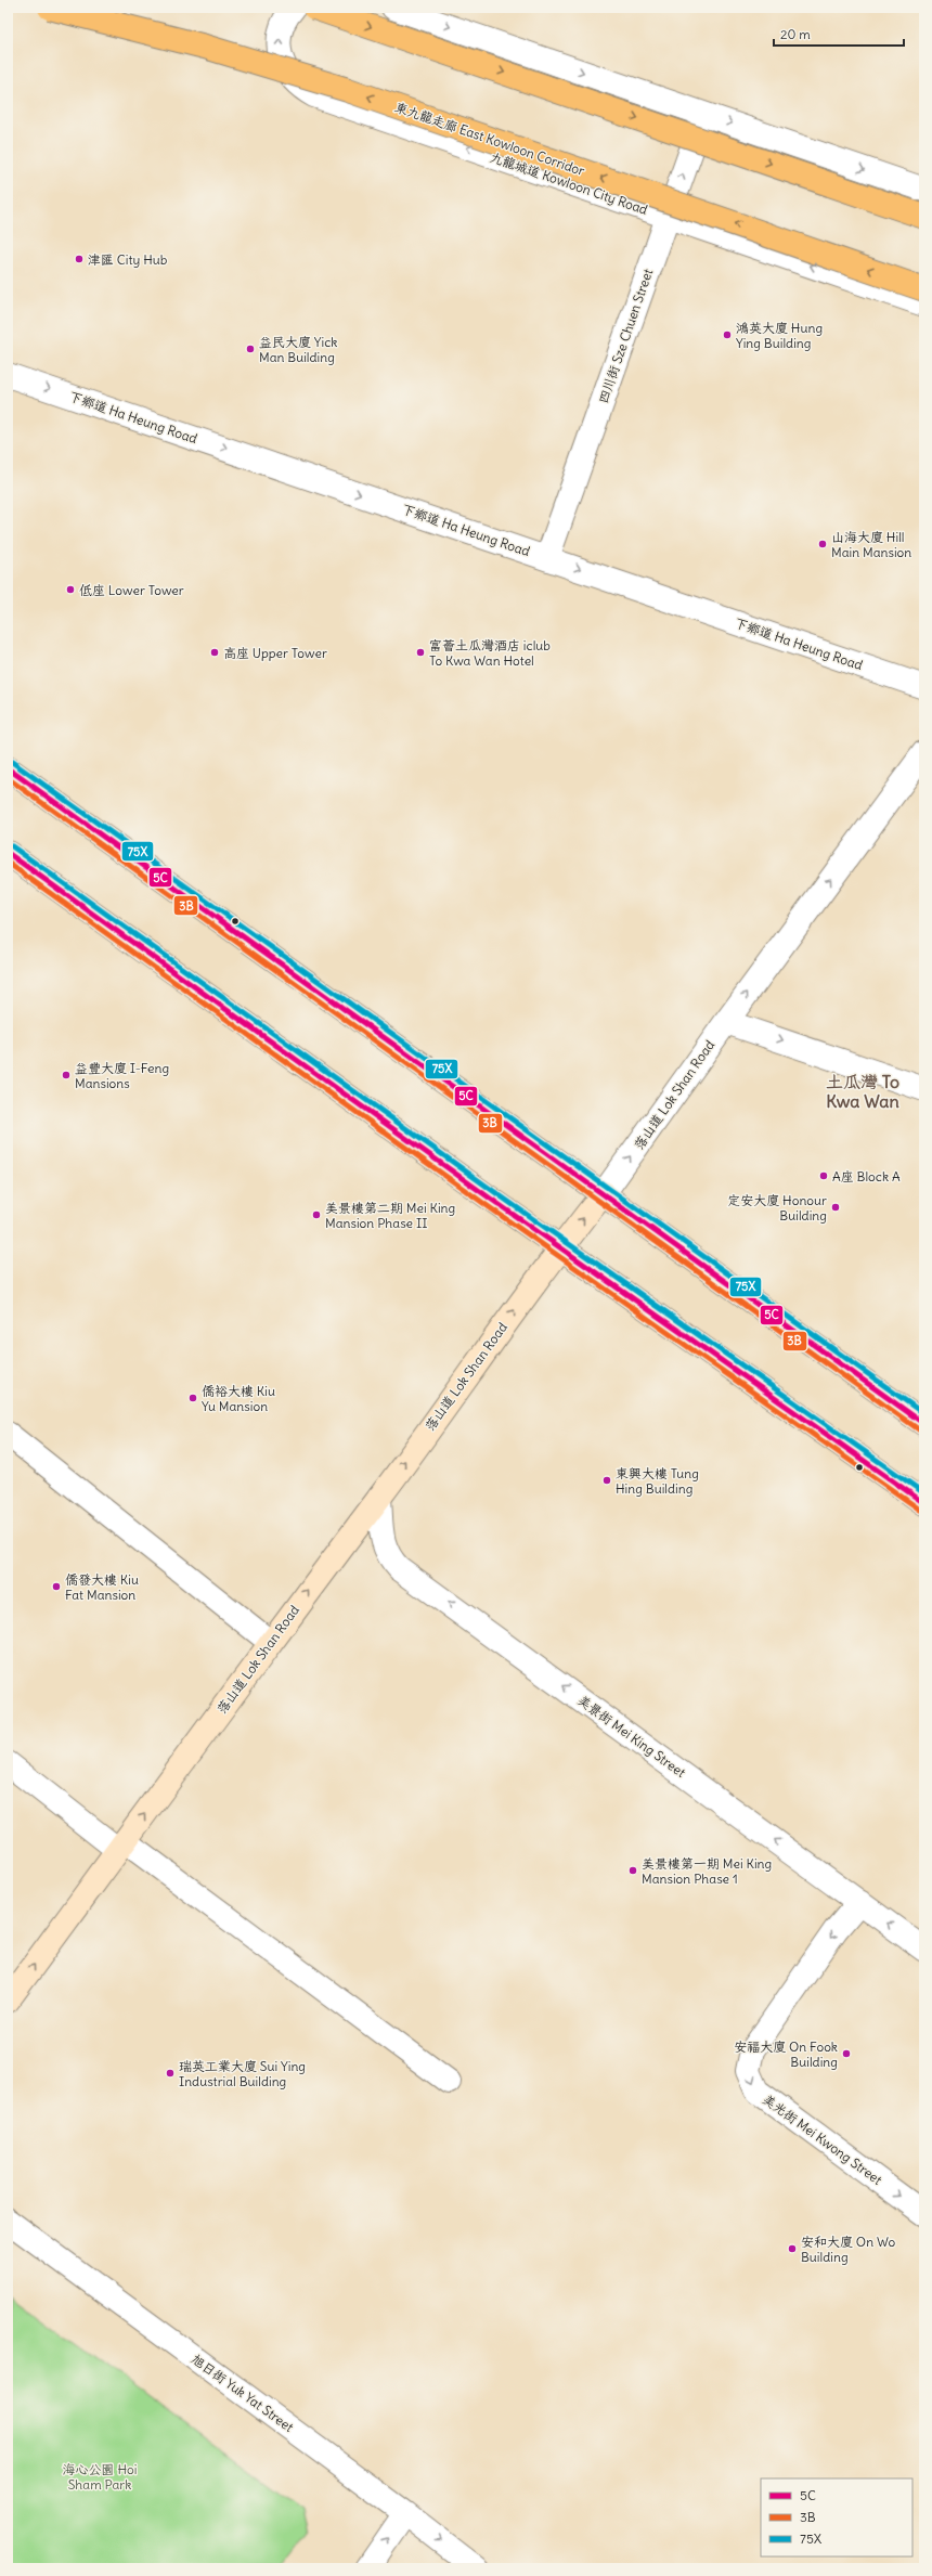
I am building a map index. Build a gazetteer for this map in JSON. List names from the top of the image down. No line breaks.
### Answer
{"streets":{"highway":["東九龍走廊 East Kowloon Corridor"],"main road":["落山道 Lok Shan Road"],"street":["九龍城道 Kowloon City Road","四川街 Sze Chuen Street","下鄉道 Ha Heung Road","美景街 Mei King Street","美光街 Mei Kwong Street","旭日街 Yuk Yat Street"]},"crossings":[["九龍城道 Kowloon City Road","四川街 Sze Chuen Street"],["四川街 Sze Chuen Street","下鄉道 Ha Heung Road"],["落山道 Lok Shan Road","美景街 Mei King Street"],["美景街 Mei King Street","美光街 Mei Kwong Street"]],"one_way":["下鄉道 Ha Heung Road","落山道 Lok Shan Road","美景街 Mei King Street"],"districts":["土瓜灣 To Kwa Wan"],"parks":["海心公園 Hoi Sham Park"],"places":["津匯 City Hub","鴻英大廈 Hung Ying Building","益民大廈 Yick Man Building","山海大廈 Hill Main Mansion","低座 Lower Tower","高座 Upper Tower","富薈土瓜灣酒店 iclub To Kwa Wan Hotel","益豐大廈 I-Feng Mansions","A座 Block A","定安大廈 Honour Building","美景樓第二期 Mei King Mansion Phase II","僑裕大樓 Kiu Yu Mansion","東興大樓 Tung Hing Building","僑發大樓 Kiu Fat Mansion","美景樓第一期 Mei King Mansion Phase 1","安福大廈 On Fook Building","瑞英工業大廈 Sui Ying Industrial Building","安和大廈 On Wo Building"],"lines":["transit line 75X","transit line 5C","transit line 3B"],"legend":["5C","3B","75X"],"scale_bar":"20 m"}
